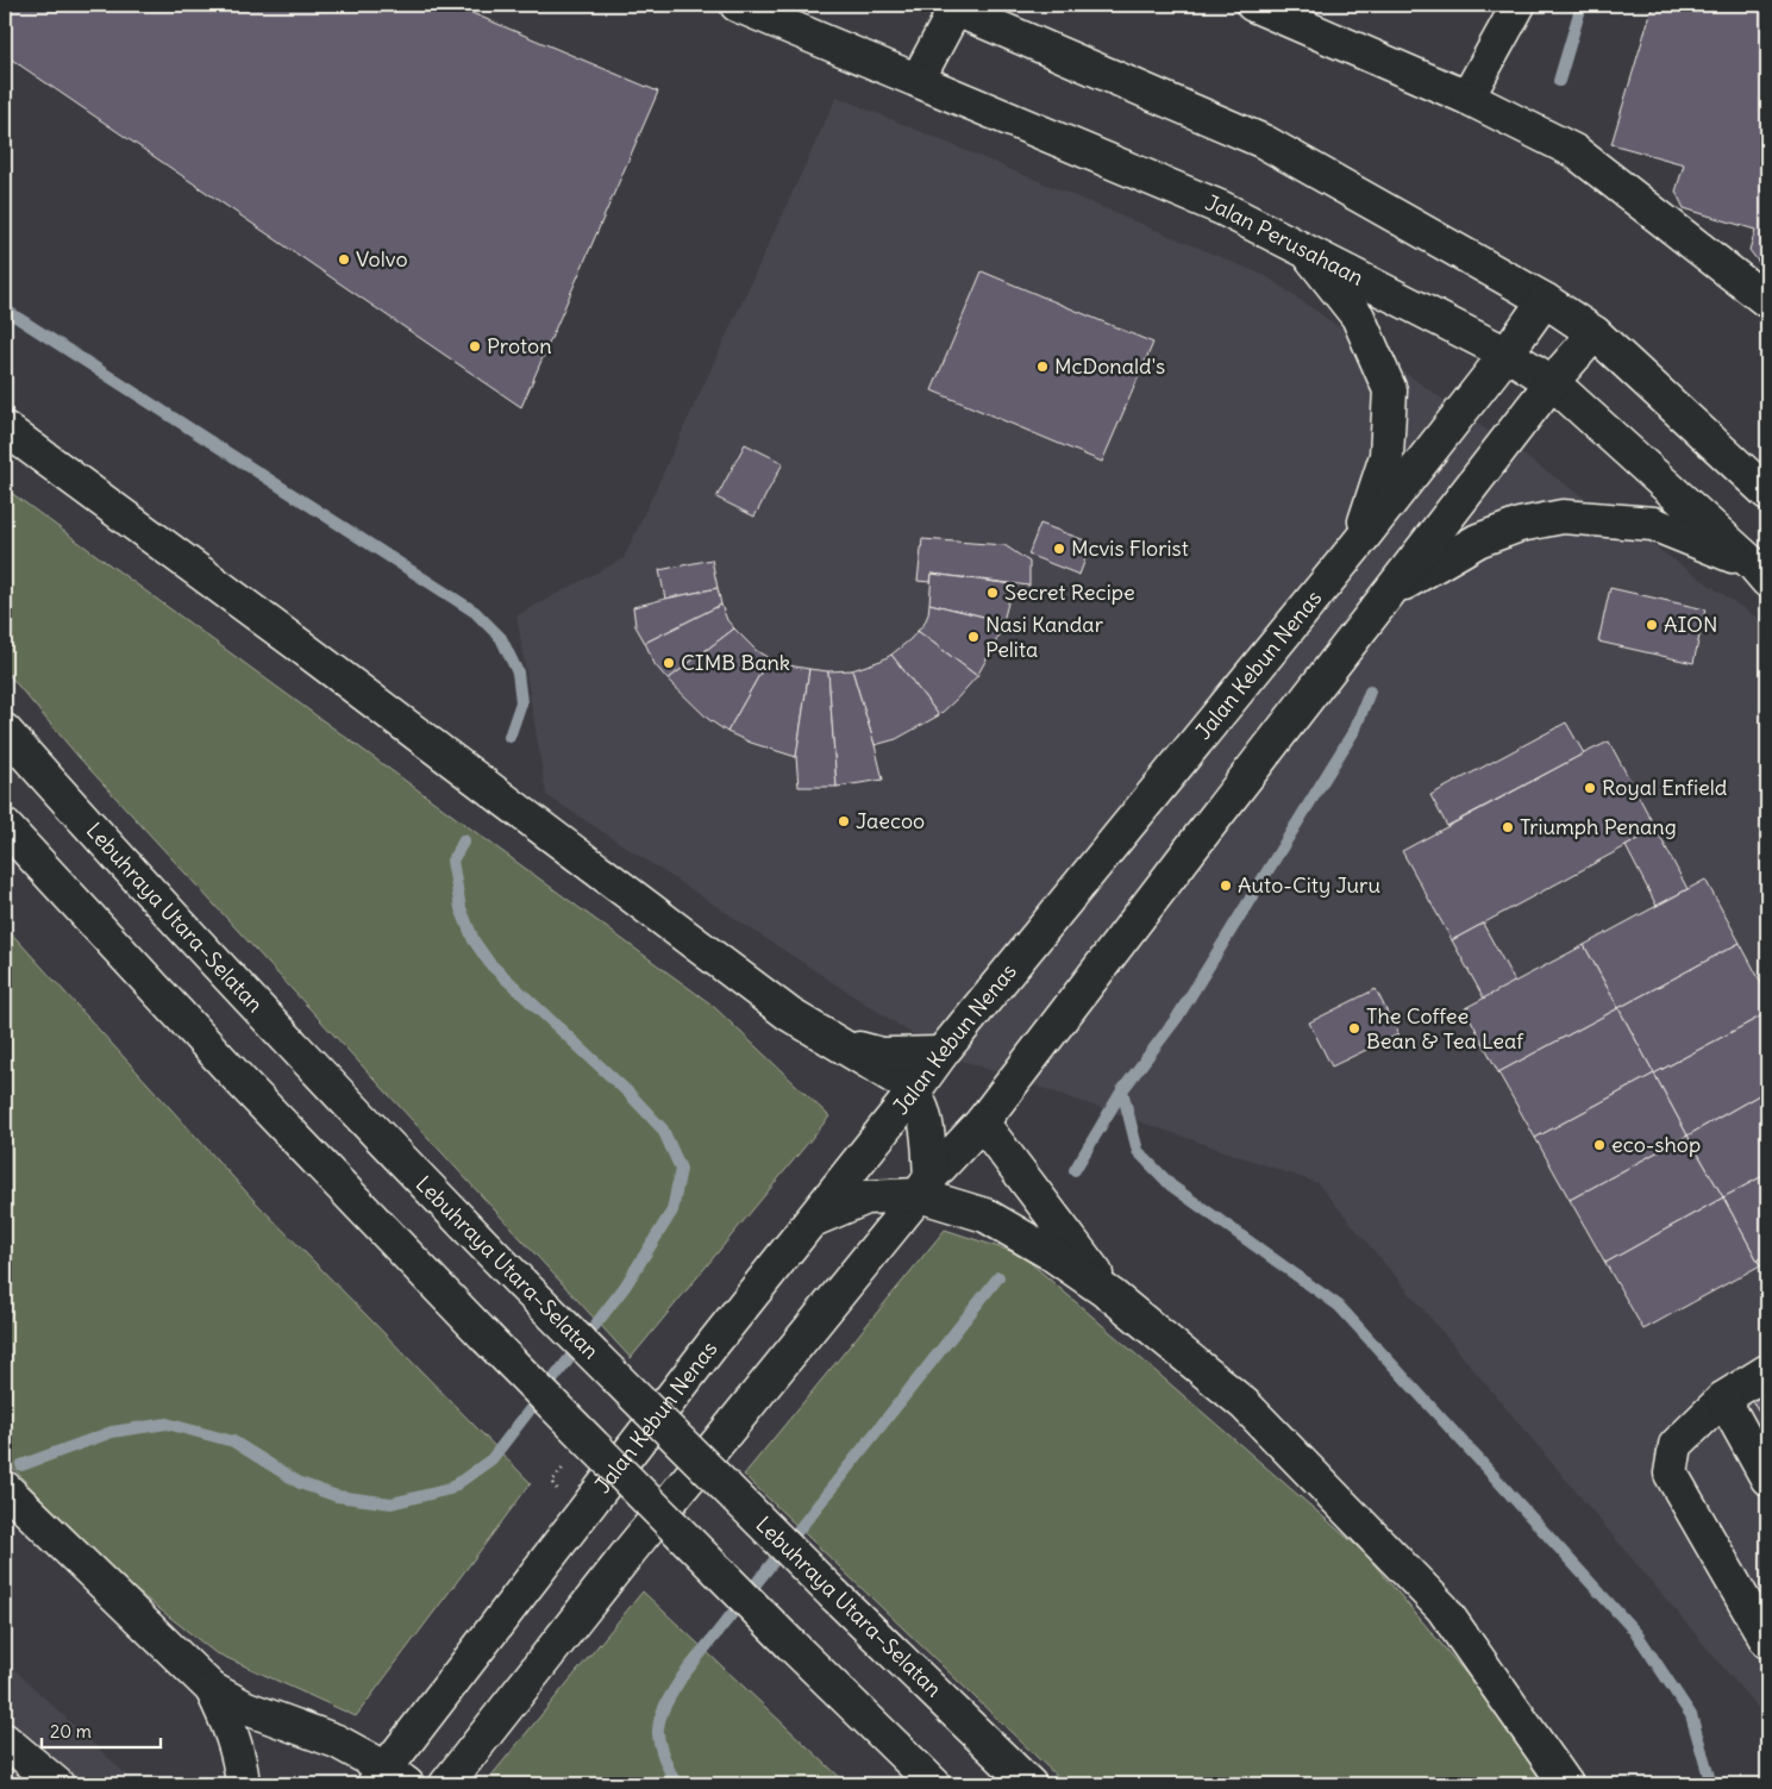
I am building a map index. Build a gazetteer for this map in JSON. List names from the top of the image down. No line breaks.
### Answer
{"streets":{"main road":["Jalan Perusahaan","Jalan Kebun Nenas","Lebuhraya Utara–Selatan"]},"crossings":[["Jalan Perusahaan","Jalan Kebun Nenas"]],"places":["Volvo","Proton","McDonald's","Mcvis Florist","Secret Recipe","AION","Nasi Kandar Pelita","CIMB Bank","Royal Enfield","Jaecoo","Triumph Penang","Auto-City Juru","The Coffee Bean & Tea Leaf","eco-shop"],"scale_bar":"20 m"}
